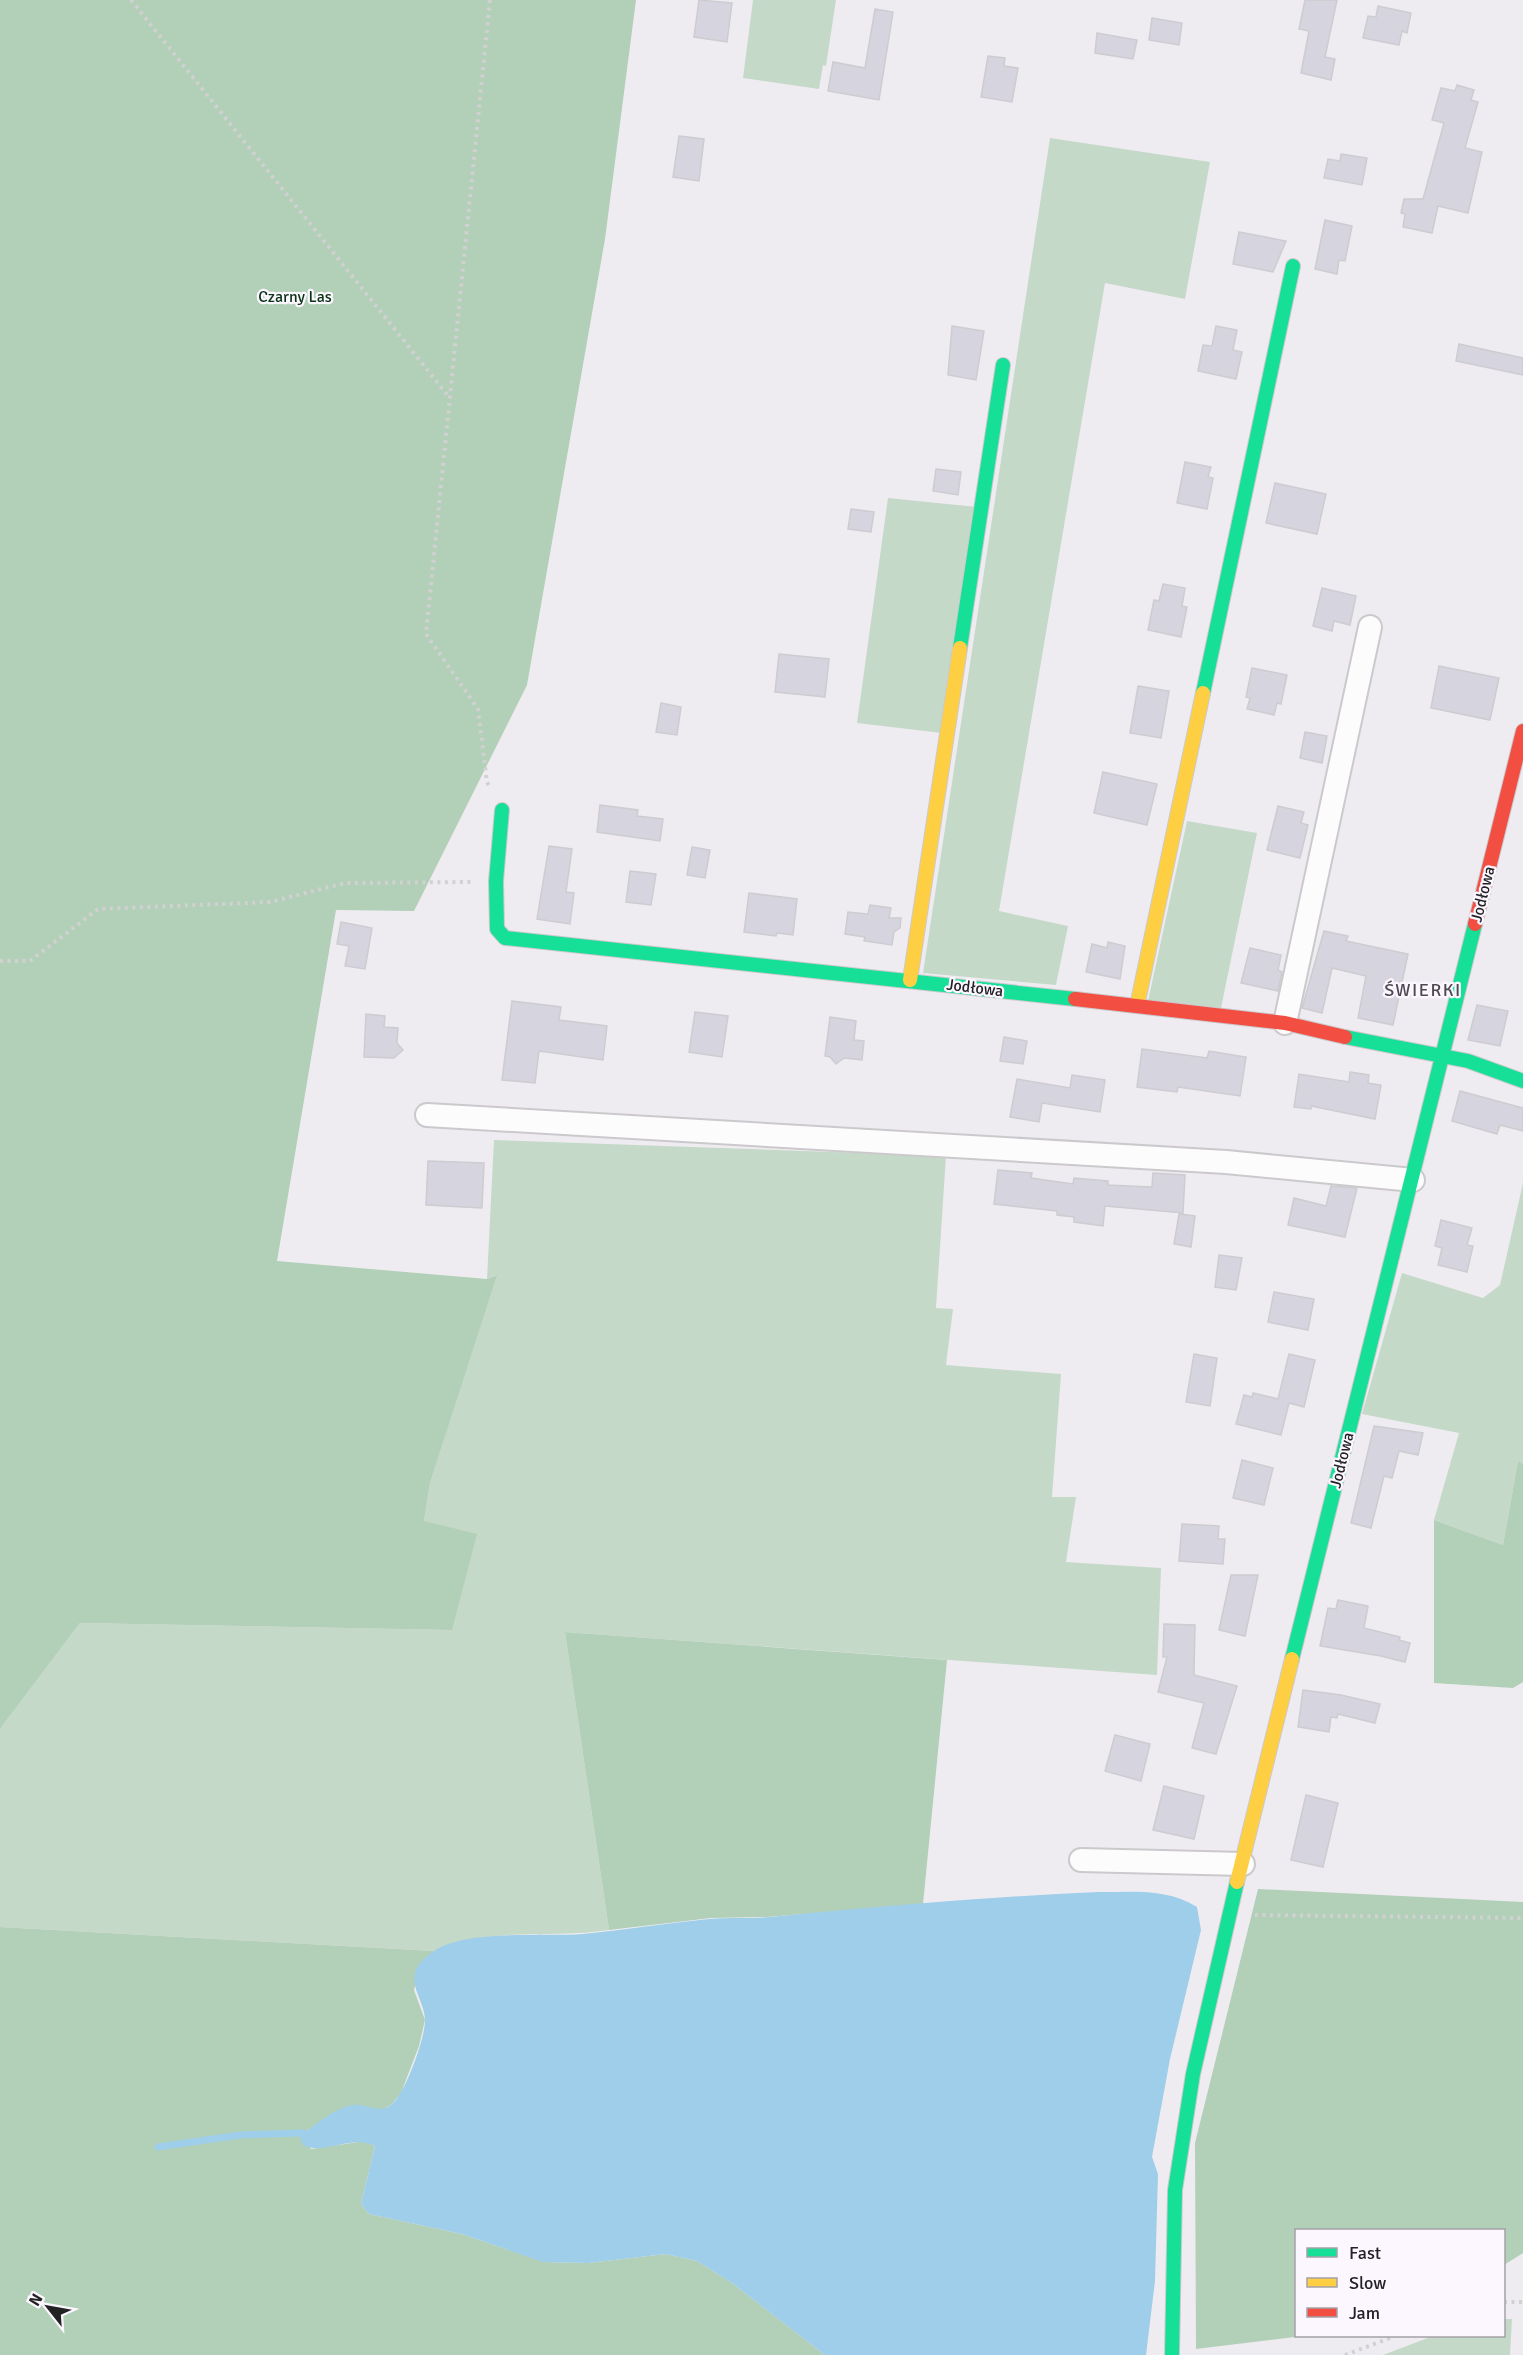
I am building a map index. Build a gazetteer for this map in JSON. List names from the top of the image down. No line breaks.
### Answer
{"streets":{"street":["Jodłowa"]},"districts":["ŚWIERKI"],"parks":["Czarny Las"],"legend":["Fast","Slow","Jam"],"north":"top left"}
